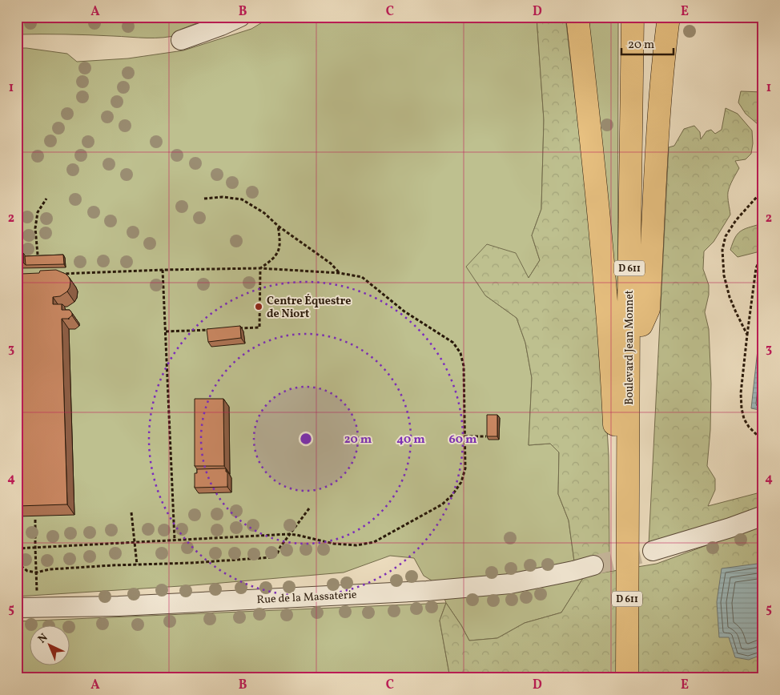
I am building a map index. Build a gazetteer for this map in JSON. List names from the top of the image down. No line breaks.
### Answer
{"streets":{"main road":["D 611","Boulevard Jean Monnet"],"street":["Rue de la Massaterie"]},"places":["Centre Équestre de Niort"],"scale_bar":"20 m","north":"top left","grid":{"columns":["A","B","C","D","E"],"rows":["1","2","3","4","5"]},"rings":["20 m","40 m","60 m"]}
